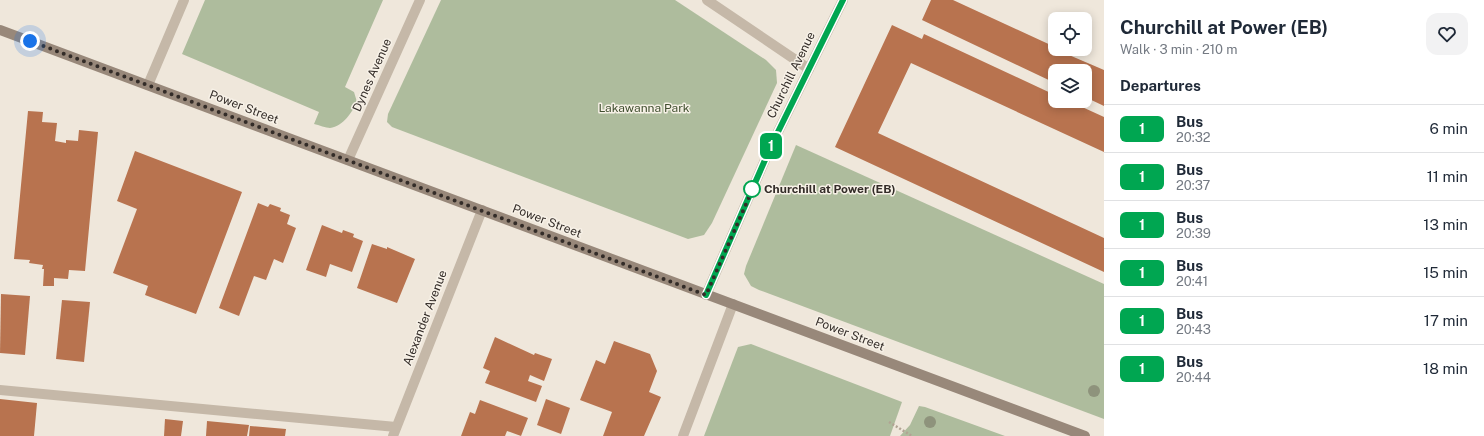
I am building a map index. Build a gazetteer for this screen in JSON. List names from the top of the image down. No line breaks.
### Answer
{"streets":{"street":["Dynes Avenue","Churchill Avenue","Power Street","Alexander Avenue"]},"crossings":[["Dynes Avenue","Power Street"],["Churchill Avenue","Power Street"],["Power Street","Alexander Avenue"]],"parks":["Lakawanna Park"],"places":["Churchill at Power (EB)"],"lines":["bus line 1"],"page":{"on_map":"1","heading":[["Churchill at Power (EB)","Walk · 3 min · 210 m"],"Departures"],"list":[{"mark":"1","name":"Bus","note":"20:32","value":"6 min"},{"mark":"1","name":"Bus","note":"20:37","value":"11 min"},{"mark":"1","name":"Bus","note":"20:39","value":"13 min"},{"mark":"1","name":"Bus","note":"20:41","value":"15 min"},{"mark":"1","name":"Bus","note":"20:43","value":"17 min"},{"mark":"1","name":"Bus","note":"20:44","value":"18 min"}]}}
